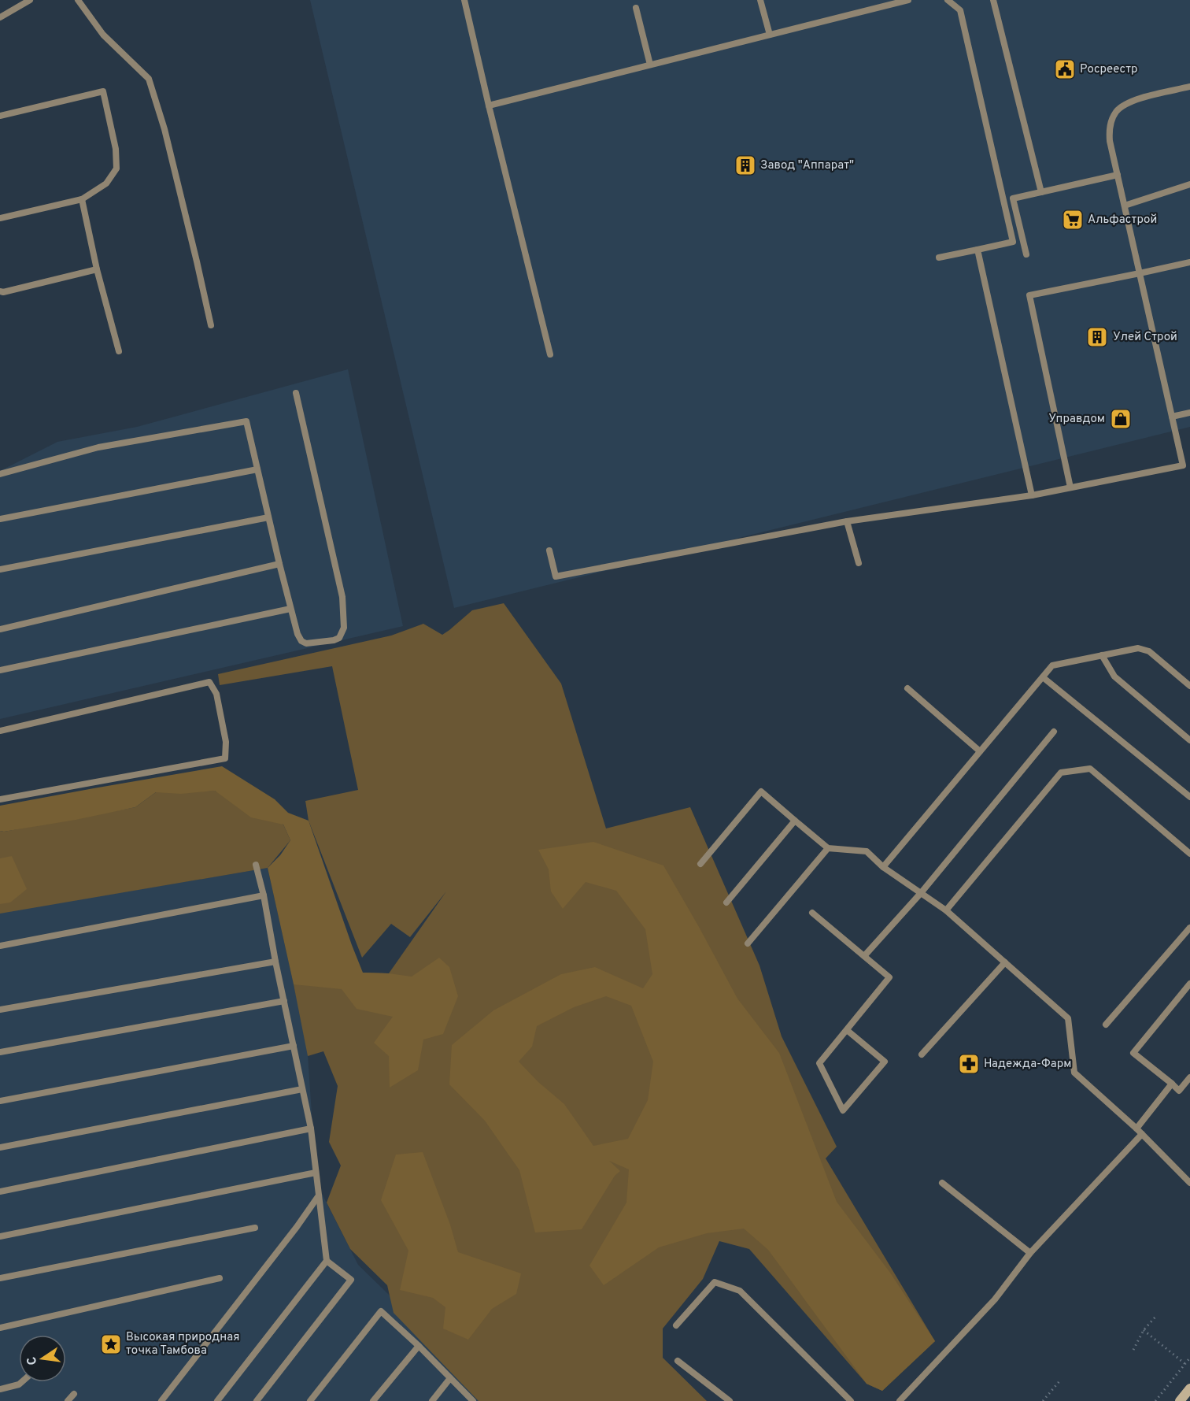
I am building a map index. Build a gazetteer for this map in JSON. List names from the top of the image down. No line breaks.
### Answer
{"places":{"public building":["Росреестр"],"building":["Завод \"Аппарат\"","Улей Строй"],"supermarket":["Альфастрой"],"shop":["Управдом"],"pharmacy":["Надежда-Фарм"],"place":["Высокая природная точка Тамбова"]},"north":"left"}
